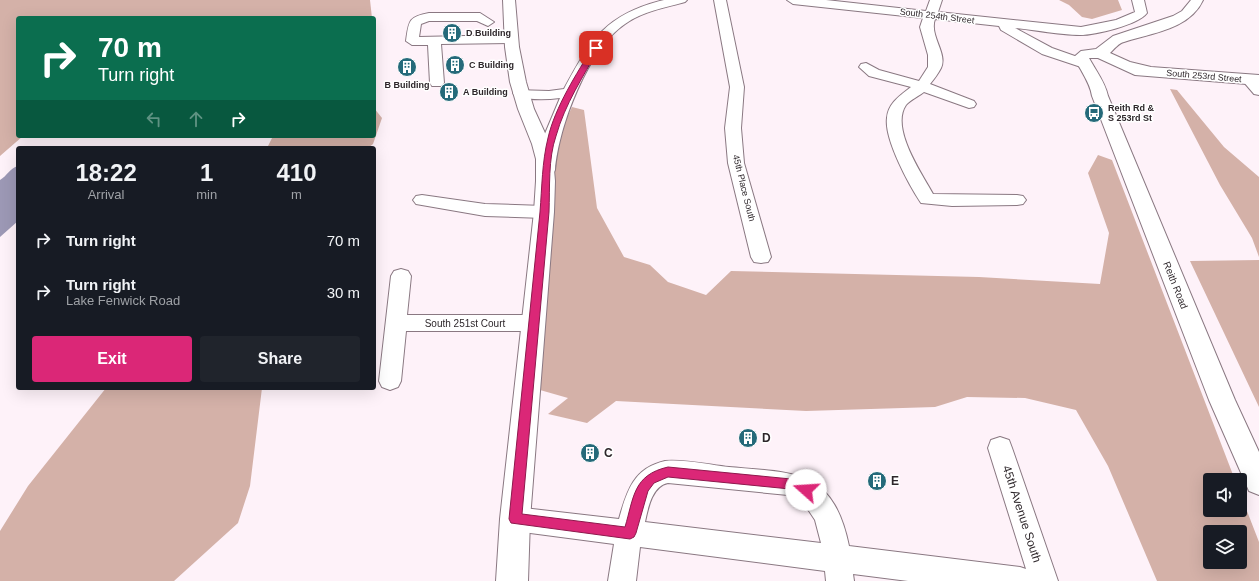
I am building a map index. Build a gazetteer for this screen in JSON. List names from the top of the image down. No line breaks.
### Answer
{"streets":{"street":["South 254th Street","South 253rd Street","45th Place South","Reith Road","South 251st Court","45th Avenue South"]},"crossings":[["South 253rd Street","Reith Road"]],"places":{"building":["D Building","C Building","B Building","A Building","D","C","E"],"bus stop":["Reith Rd & S 253rd St"]},"page":{"turn":["70 m","Turn right"],"eta":["18:22","Arrival","1","min","410","m"],"list":[{"name":"Turn right","value":"70 m"},{"name":"Turn right","note":"Lake Fenwick Road","value":"30 m"}],"buttons":["Exit","Share"]}}
